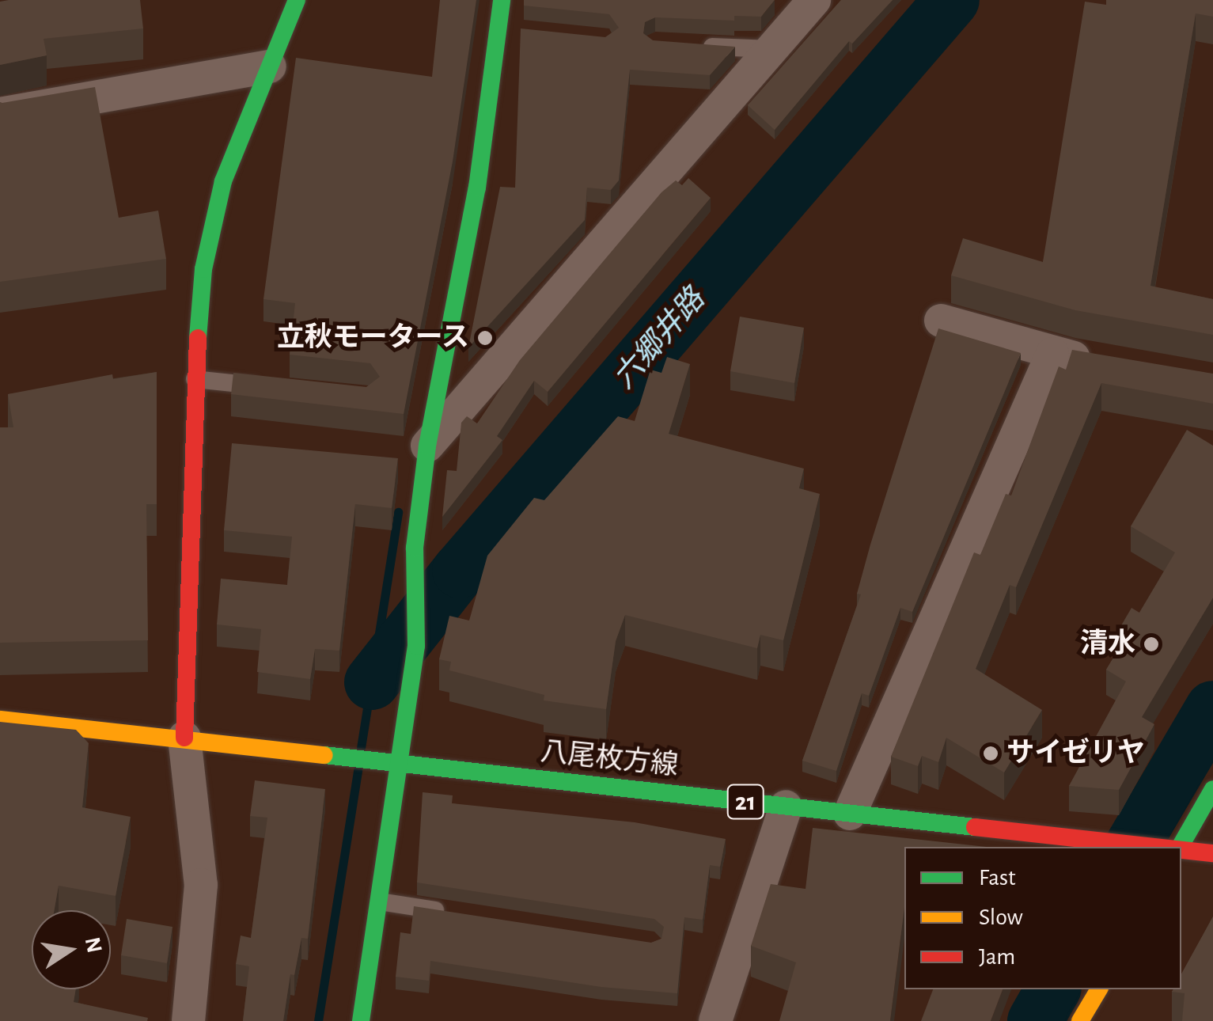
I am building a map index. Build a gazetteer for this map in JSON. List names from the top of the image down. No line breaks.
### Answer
{"streets":{"street":["八尾枚方線","21"]},"water":["六郷井路"],"places":["立秋モータース","清水","サイゼリヤ"],"legend":["Fast","Slow","Jam"],"north":"right"}
